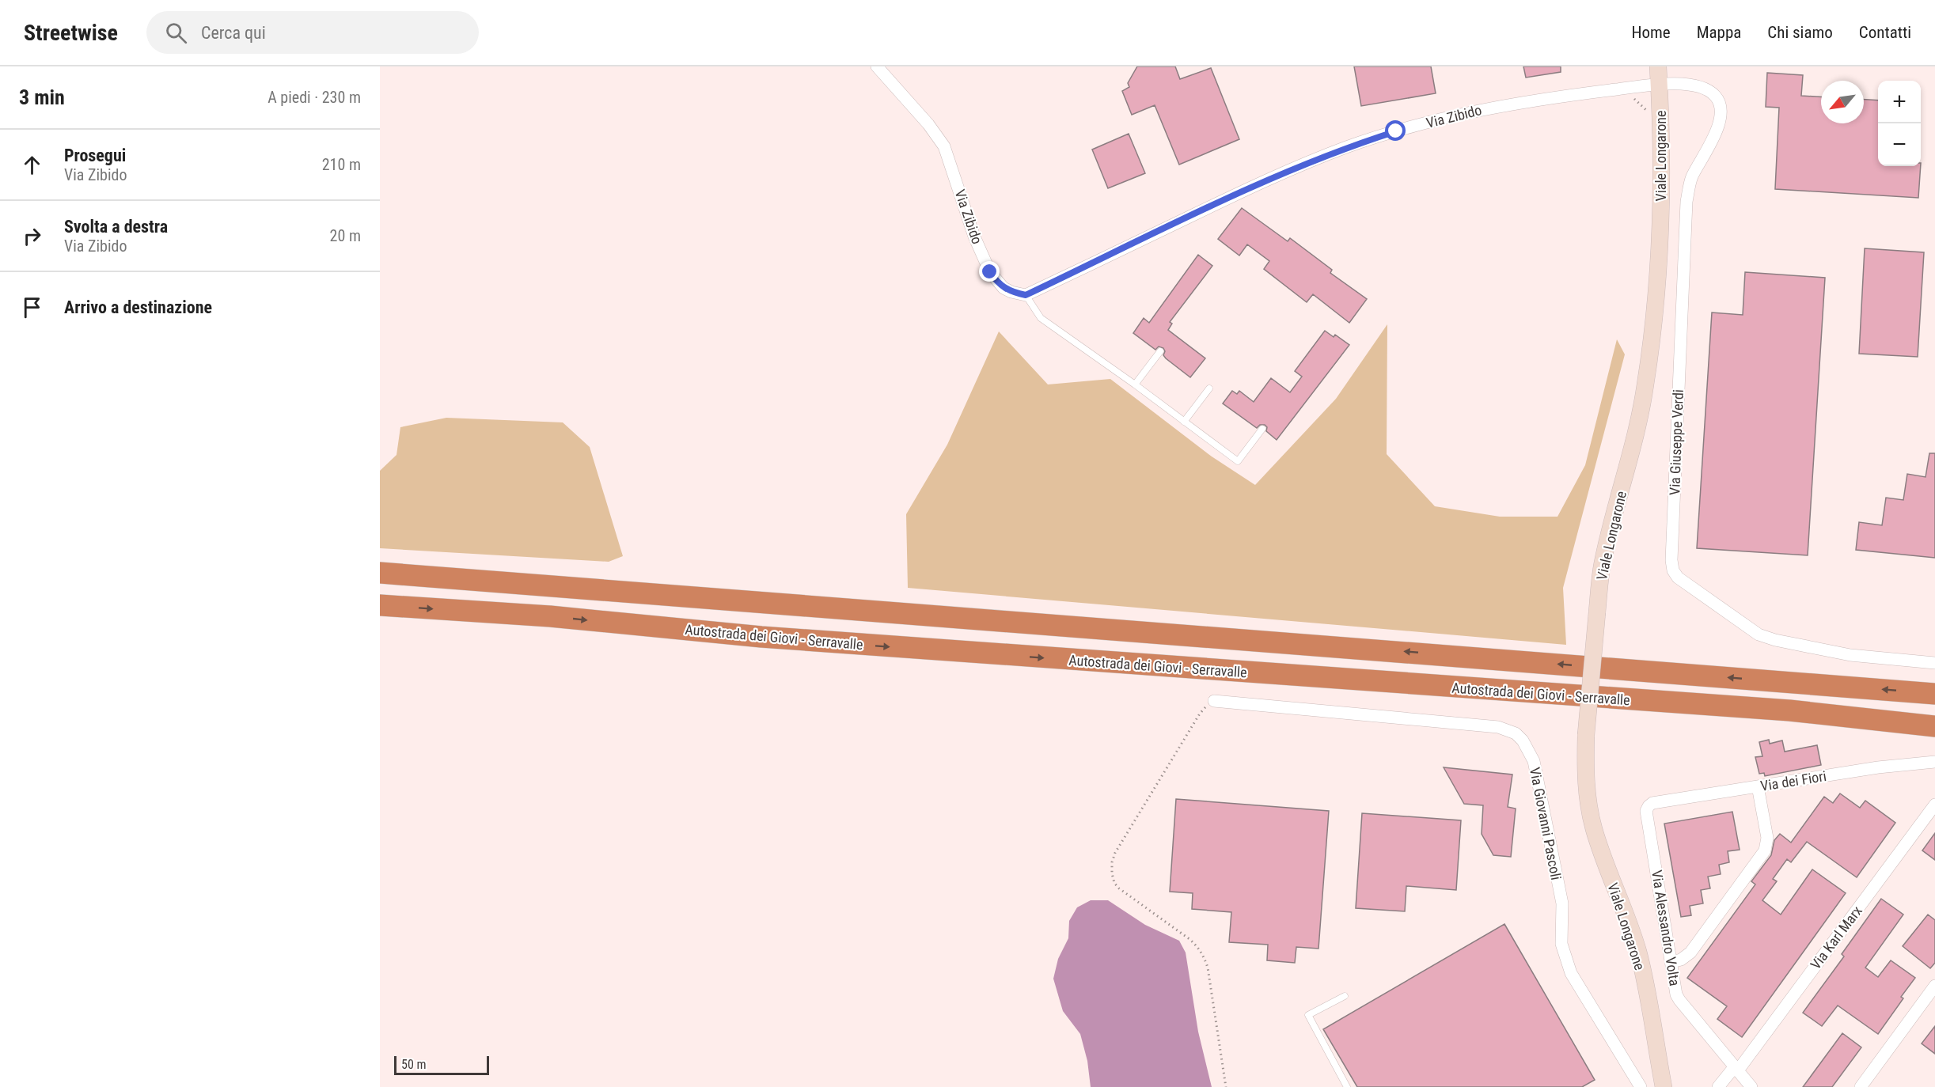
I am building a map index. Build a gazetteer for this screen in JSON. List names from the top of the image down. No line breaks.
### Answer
{"streets":{"highway":["Autostrada dei Giovi - Serravalle"],"main road":["Viale Longarone"],"street":["Via Zibido","Via Giuseppe Verdi","Via dei Fiori","Via Giovanni Pascoli","Via Alessandro Volta","Via Karl Marx"]},"crossings":[["Via Zibido","Viale Longarone"],["Via Zibido","Via Giuseppe Verdi"],["Viale Longarone","Via Giuseppe Verdi"],["Via dei Fiori","Via Alessandro Volta"],["Via Alessandro Volta","Via Karl Marx"]],"scale_bar":"50 m","north":"bottom left","page":{"header":"Streetwise","search":"Cerca qui","nav":["Home","Mappa","Chi siamo","Contatti"],"heading":["3 min","A piedi · 230 m"],"map_buttons":["+","−"],"list":[["Prosegui","Via Zibido","210 m"],["Svolta a destra","Via Zibido","20 m"],"Arrivo a destinazione"],"scale":"50 m"}}
